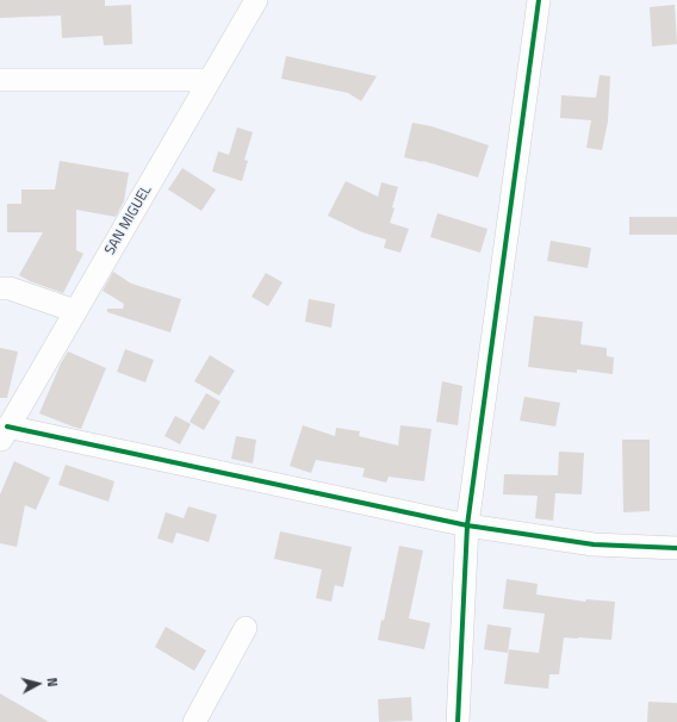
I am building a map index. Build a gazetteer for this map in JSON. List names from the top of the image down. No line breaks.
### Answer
{"streets":{"street":["SAN MIGUEL"]},"north":"right"}
